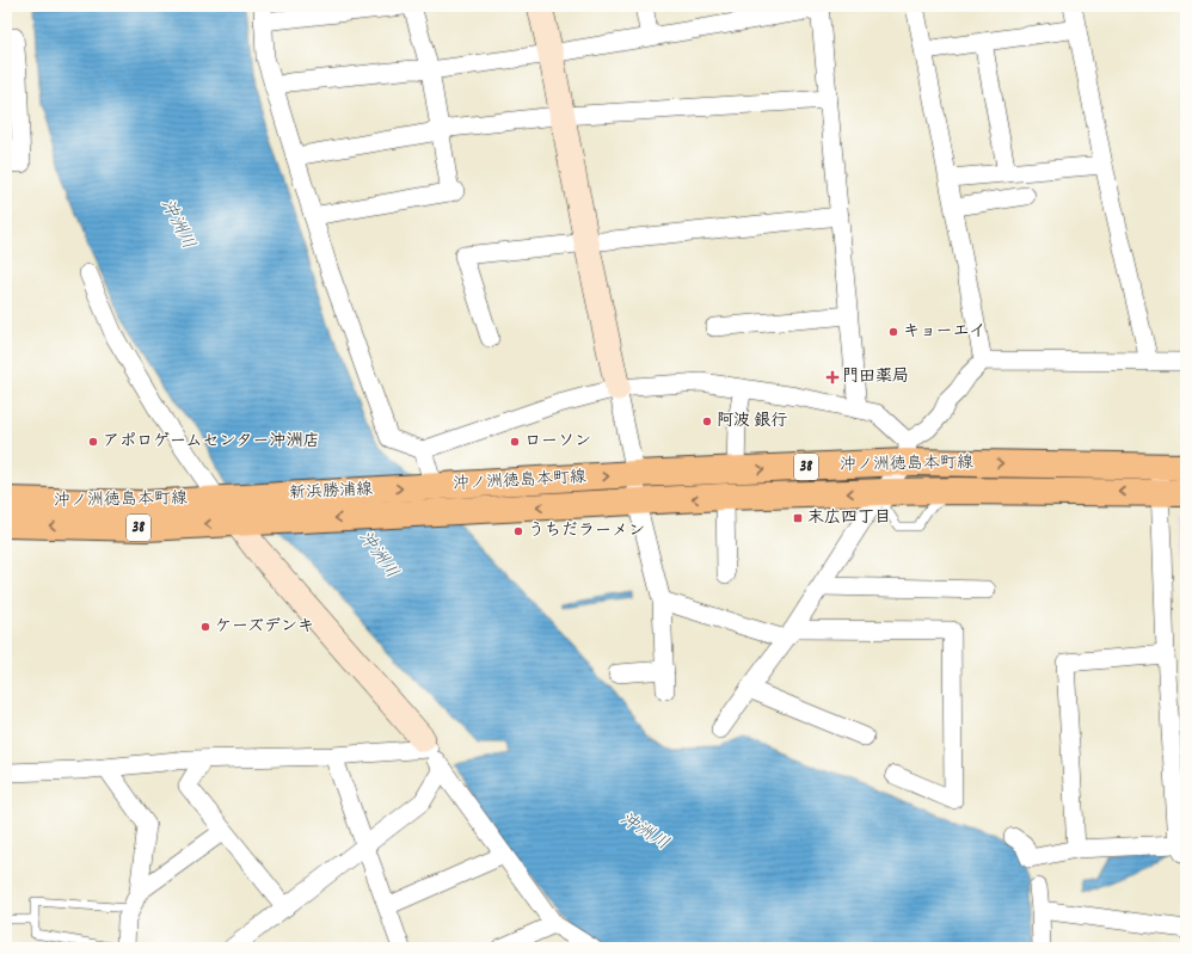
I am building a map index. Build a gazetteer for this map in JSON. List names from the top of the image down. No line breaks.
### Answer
{"streets":{"main road":["沖ノ洲徳島本町線","38","新浜勝浦線"]},"crossings":[["沖ノ洲徳島本町線","新浜勝浦線"]],"water":["沖洲川"],"places":{"other":["キョーエイ","阿波 銀行","アポロゲームセンター沖洲店","ローソン","うちだラーメン","ケーズデンキ"],"health":["門田薬局"],"transit":["末広四丁目"]}}
